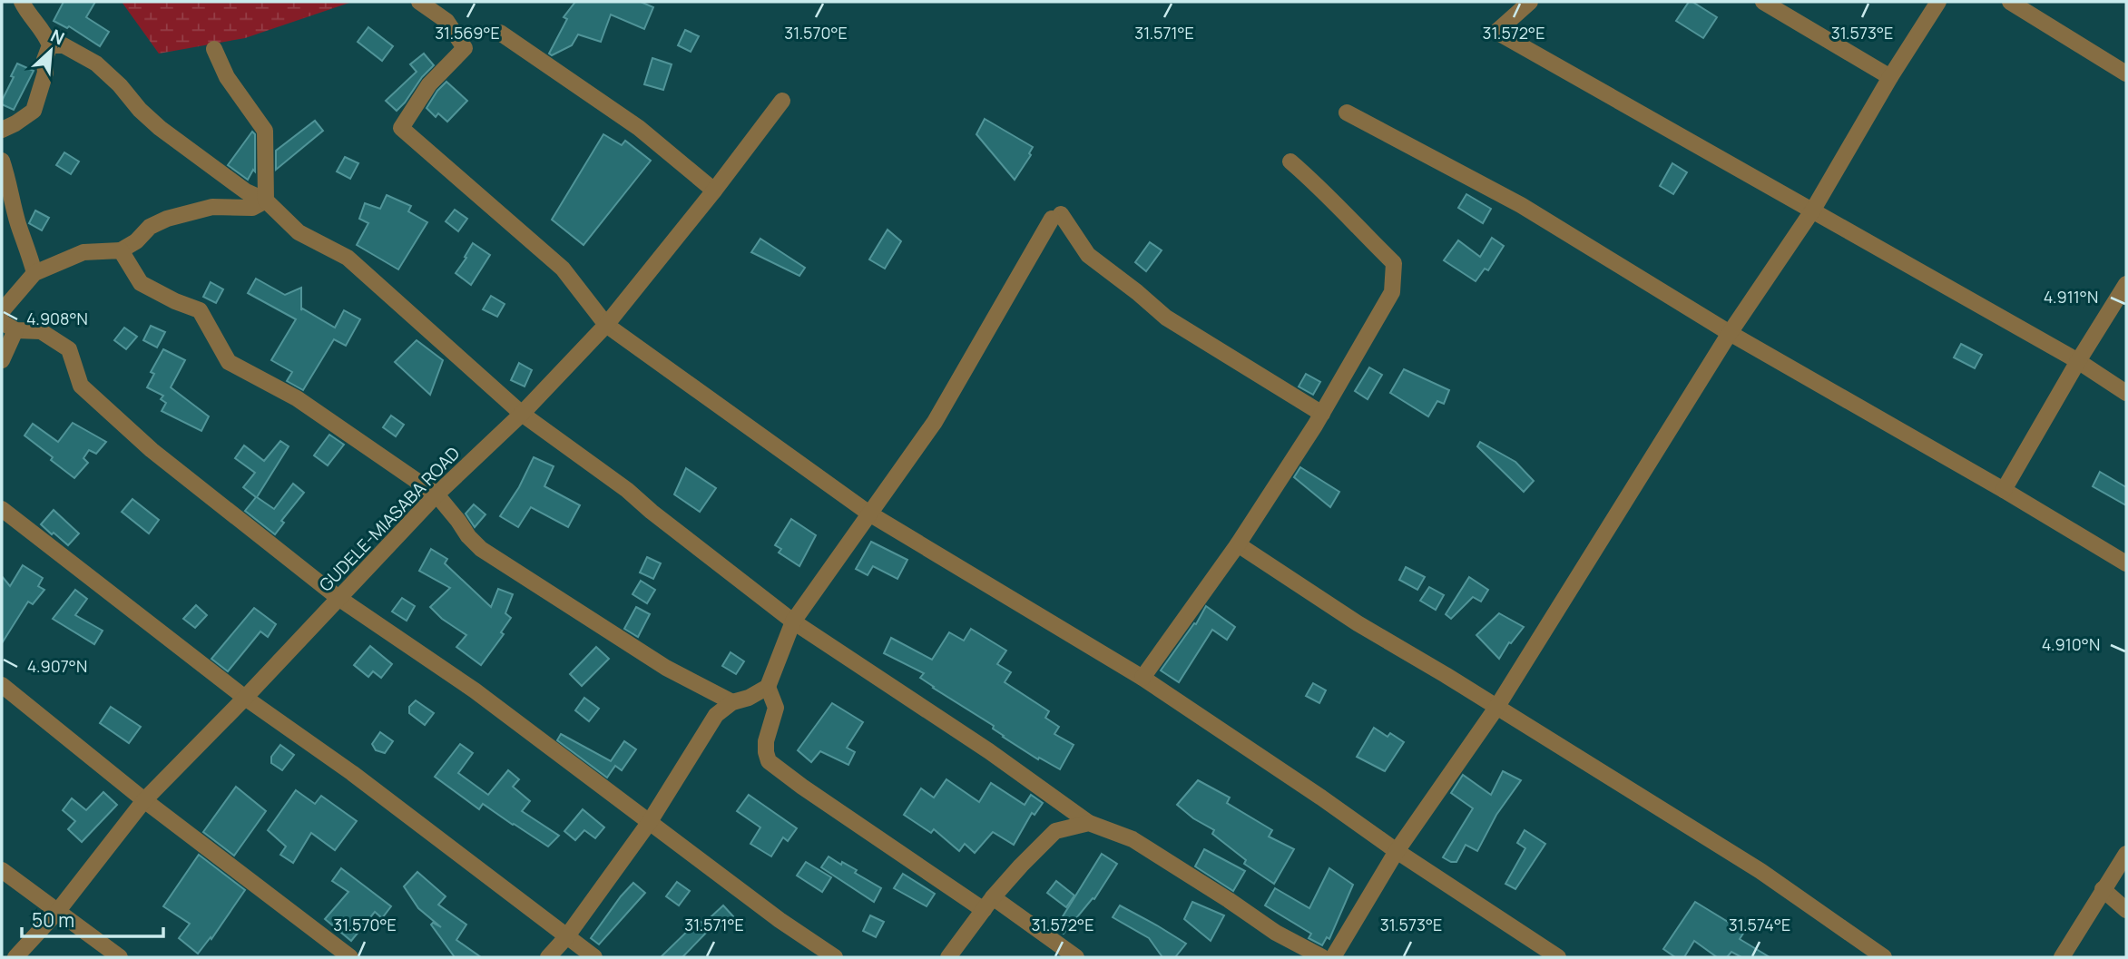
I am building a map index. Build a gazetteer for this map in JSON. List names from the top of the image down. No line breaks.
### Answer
{"streets":{"street":["GUDELE-MIASABA ROAD"]},"scale_bar":"50 m","north":"top right","coordinates":["31.569°E","31.570°E","31.571°E","31.572°E","31.573°E","4.911°N","4.908°N","4.910°N","4.907°N","31.574°E"]}
